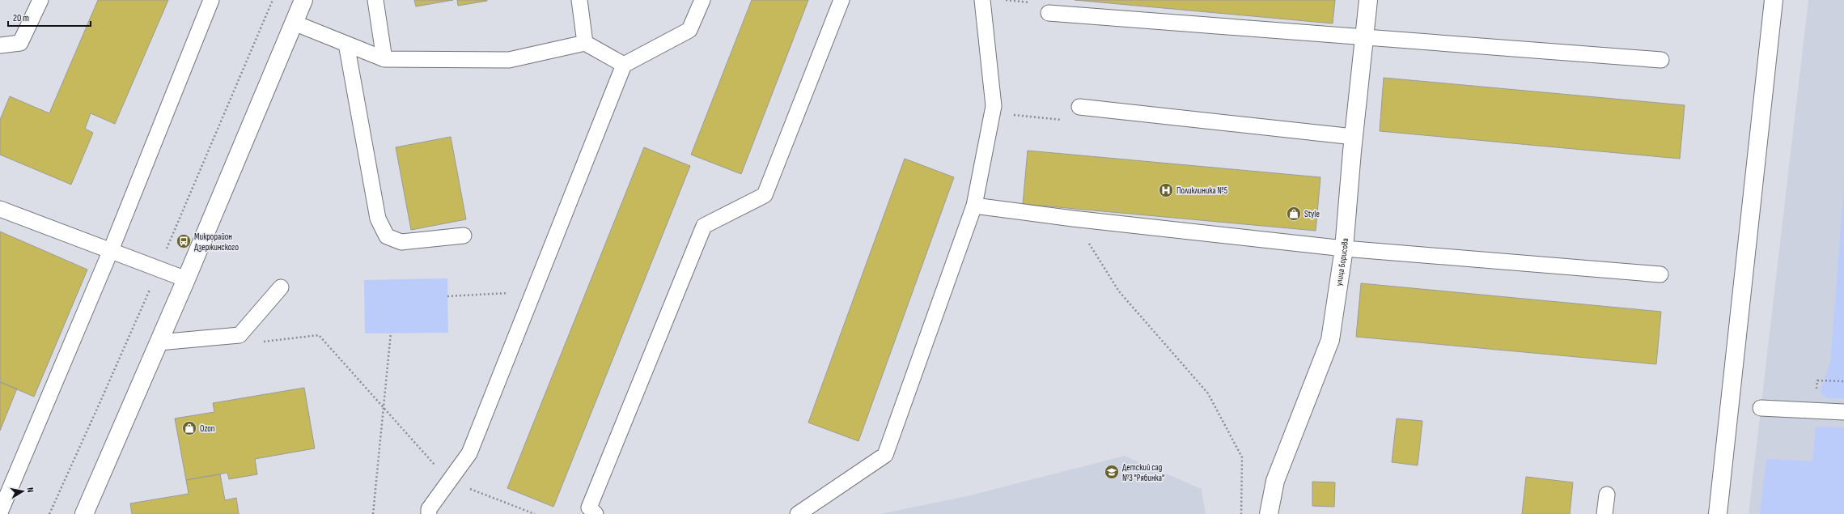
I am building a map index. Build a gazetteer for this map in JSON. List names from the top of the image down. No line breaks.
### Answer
{"streets":{"street":["улица Борисова"]},"places":{"hospital":["Поликлиника №5"],"shop":["Style","Ozon"],"bus stop":["Микрорайон Дзержинского"],"school or university":["Детский сад №3 \"Рябинка\""]},"scale_bar":"20 m","north":"right"}
